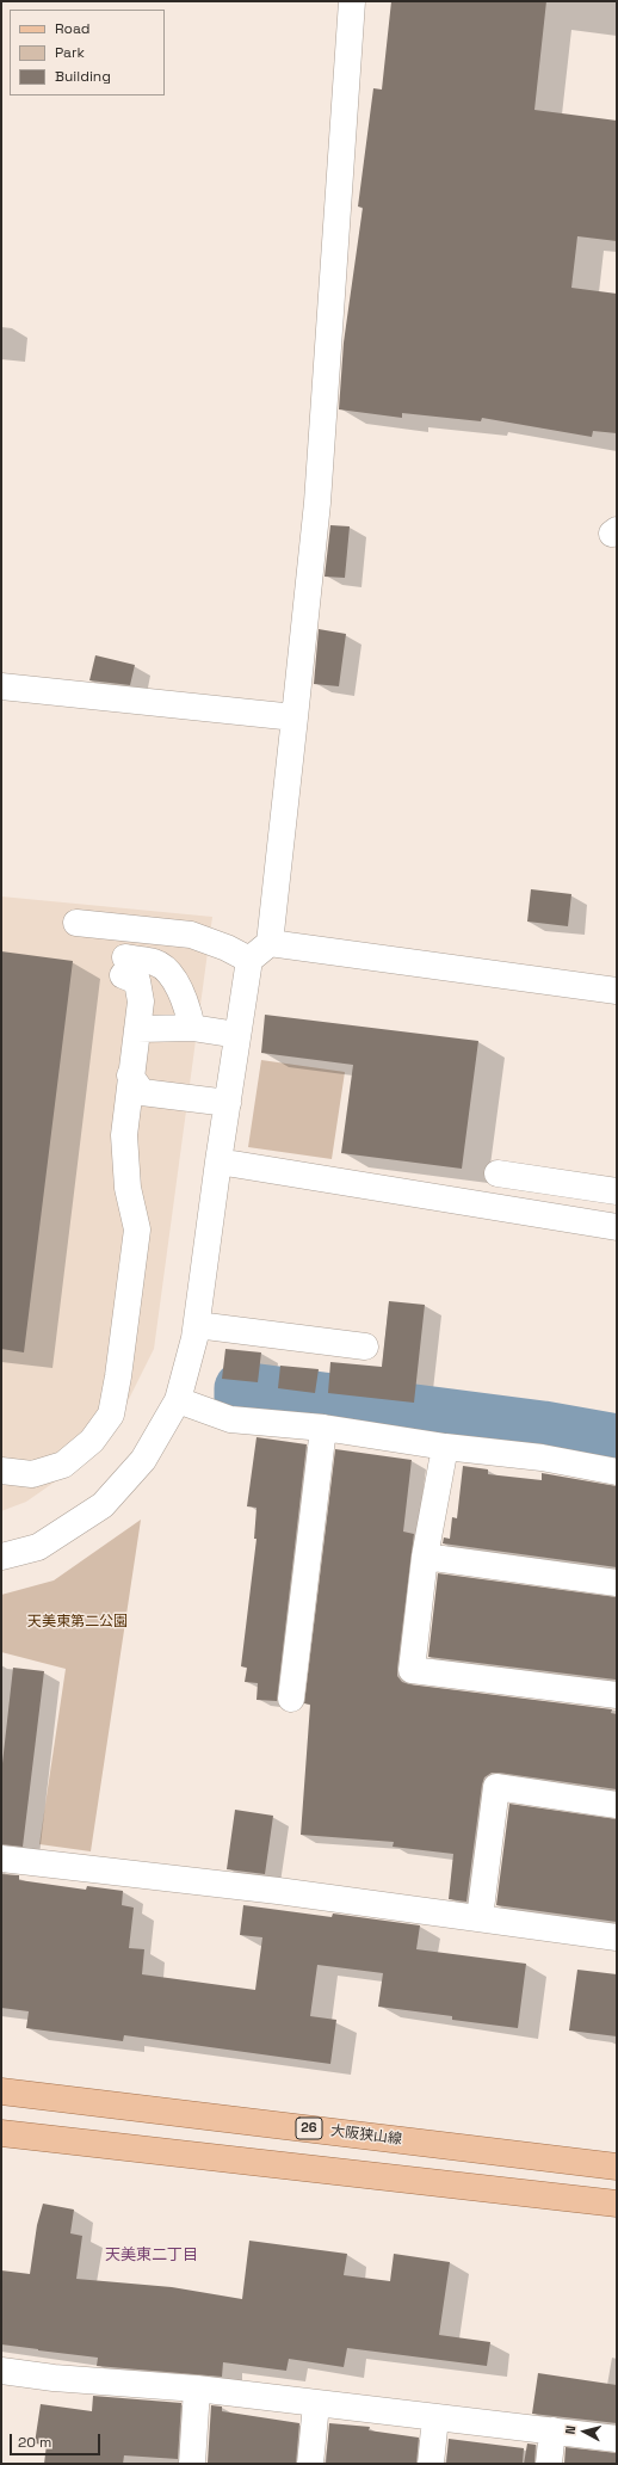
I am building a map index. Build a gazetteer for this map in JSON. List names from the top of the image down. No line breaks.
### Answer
{"streets":{"main road":["26","大阪狭山線"]},"districts":["天美東二丁目"],"parks":["天美東第二公園"],"legend":["Road","Park","Building"],"scale_bar":"20 m","north":"left"}
